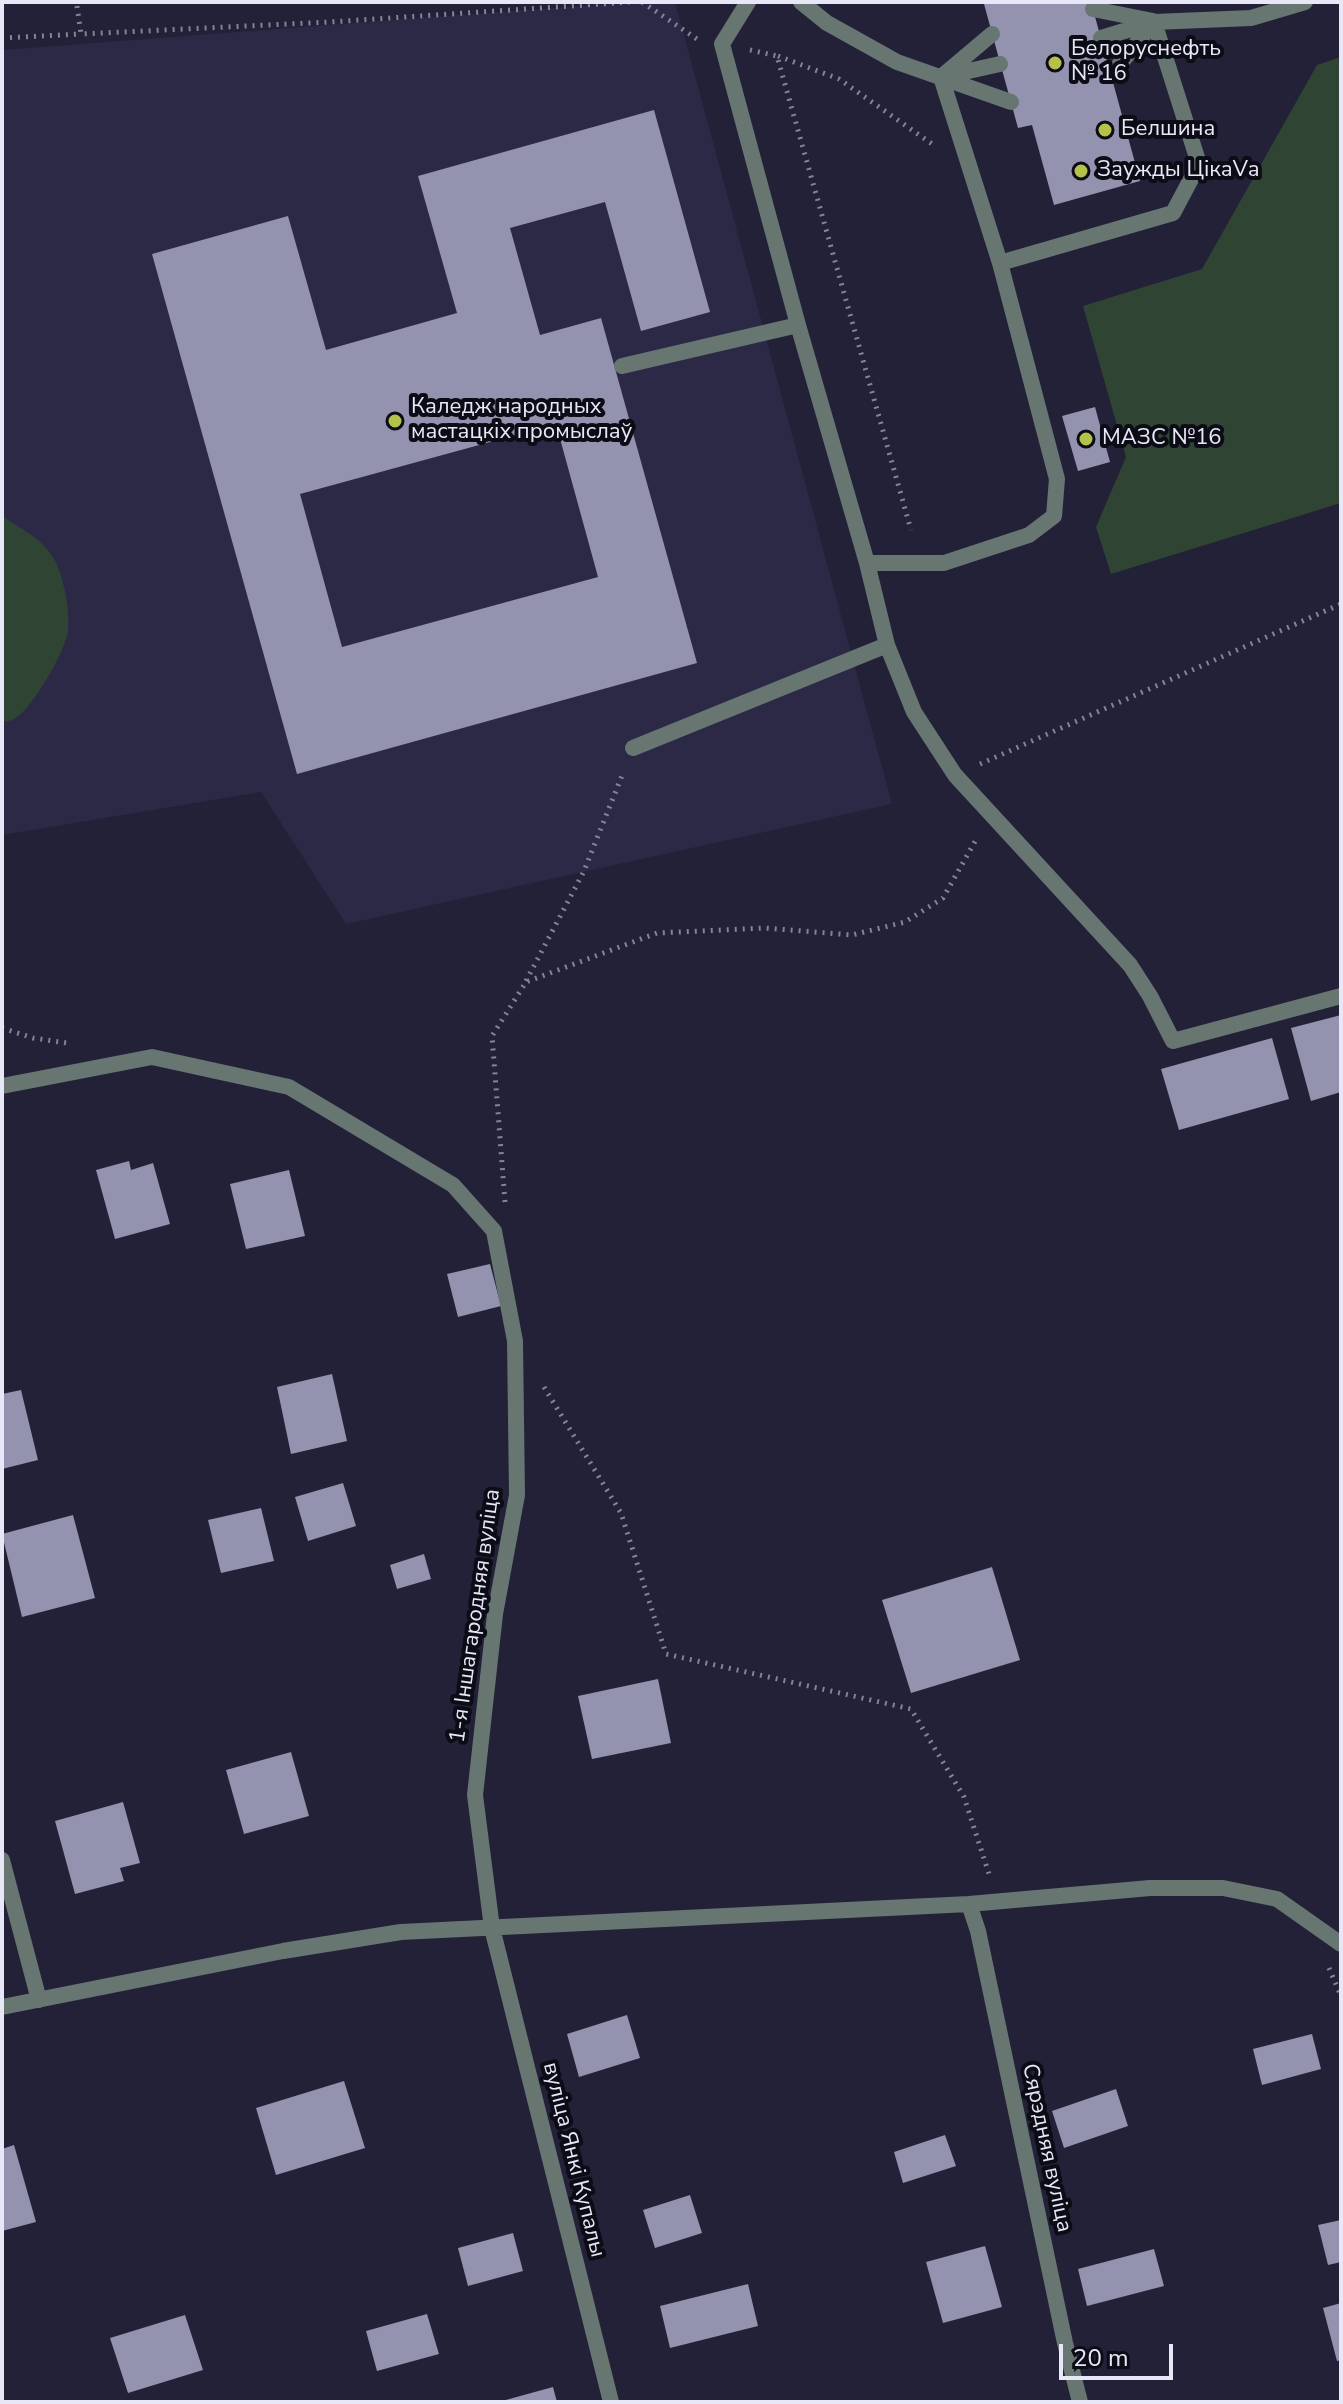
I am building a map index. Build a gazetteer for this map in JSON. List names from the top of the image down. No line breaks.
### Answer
{"streets":{"street":["1-я Іншагародняя вуліца","Сярэдняя вуліца","вуліца Янкі Купалы"]},"crossings":[["1-я Іншагародняя вуліца","вуліца Янкі Купалы"]],"places":["Белоруснефть № 16","Белшина","Заужды ЦікаVа","Каледж народных мастацкіх промыслаў","МАЗС №16"],"scale_bar":"20 m"}
